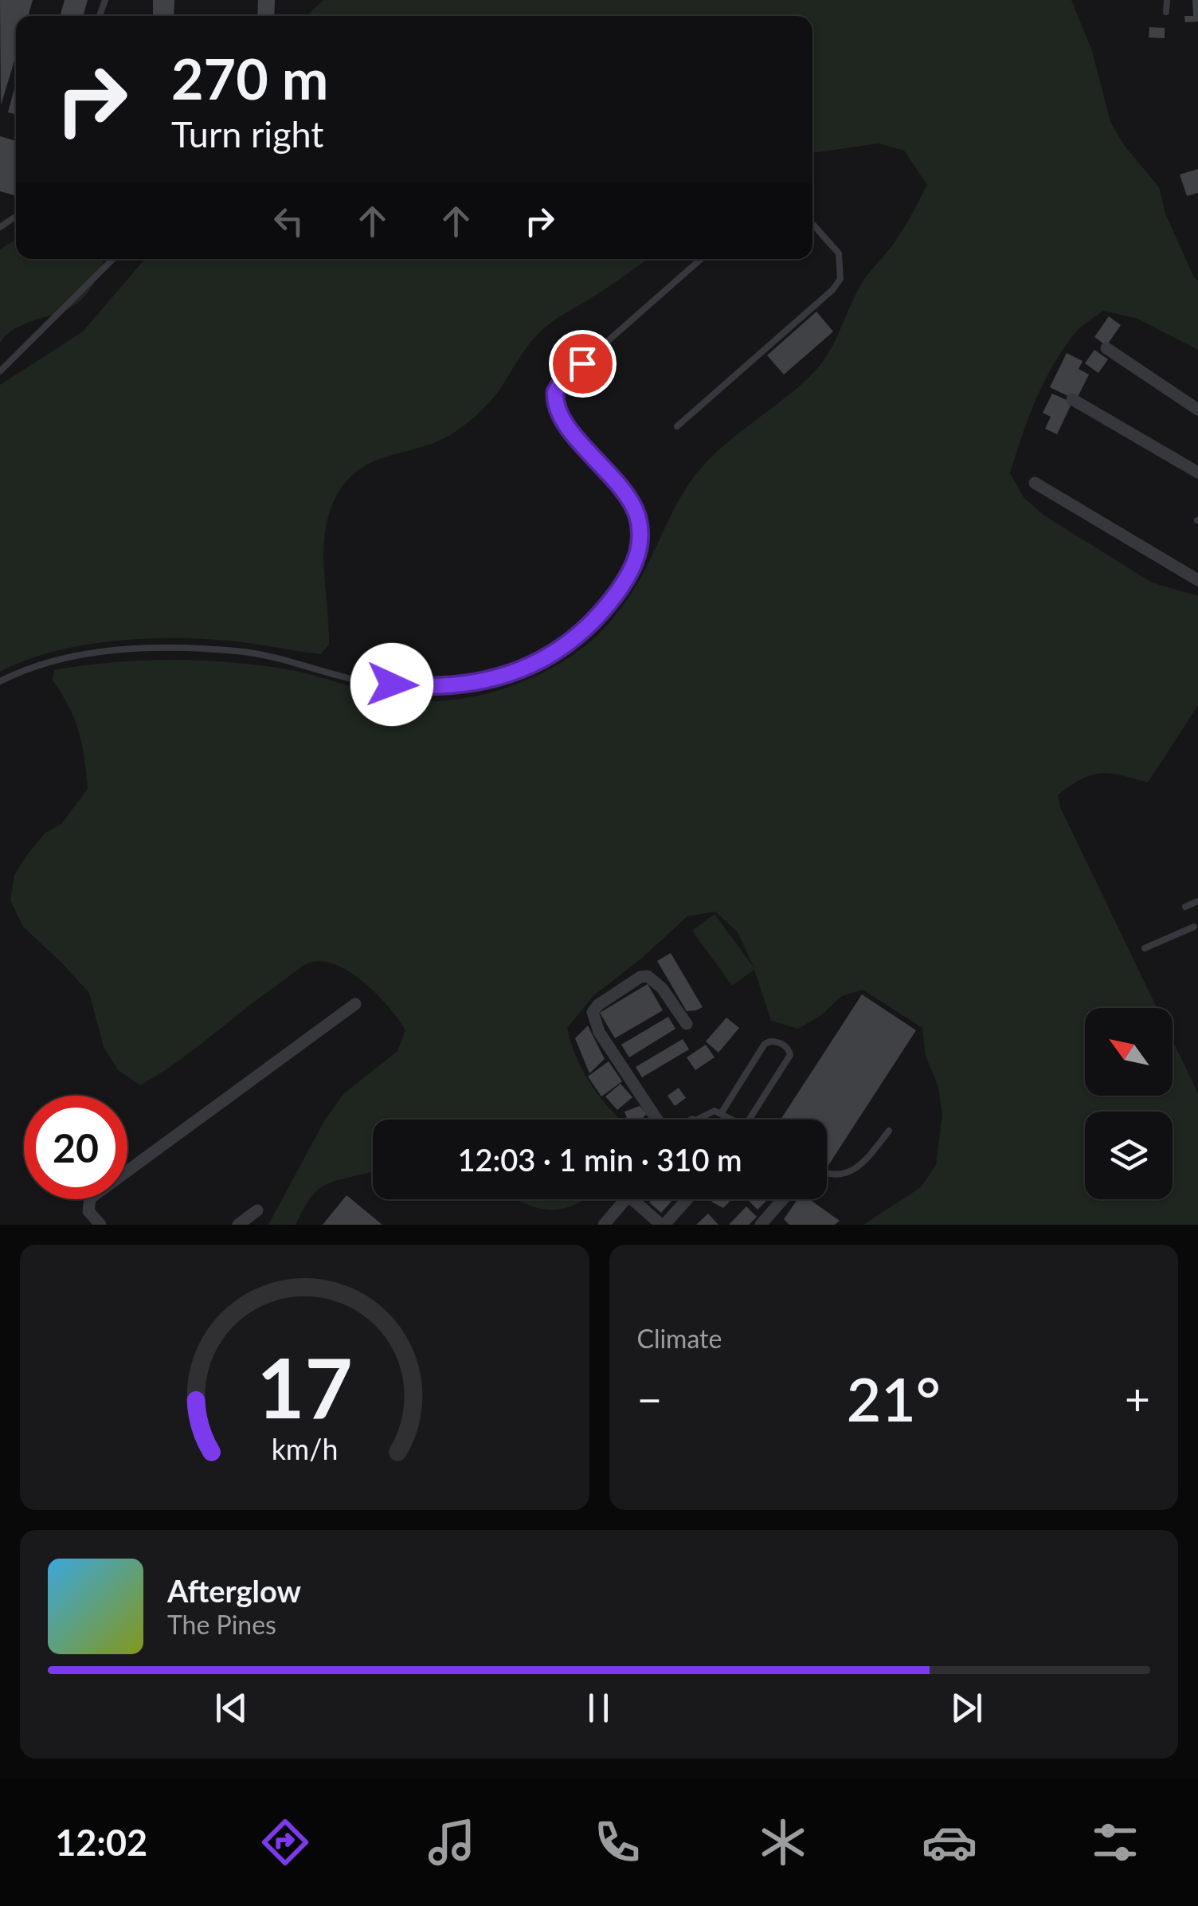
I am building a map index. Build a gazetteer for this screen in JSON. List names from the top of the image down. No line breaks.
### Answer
{"north":"top left","page":{"turn":["270 m","Turn right"],"limit":"20","trip":"12:03 · 1 min · 310 m","tile":"Climate","heat":["−","21°","+"],"song":["Afterglow","The Pines"],"tabs":"12:02","gauge":["17","km/h"]}}
